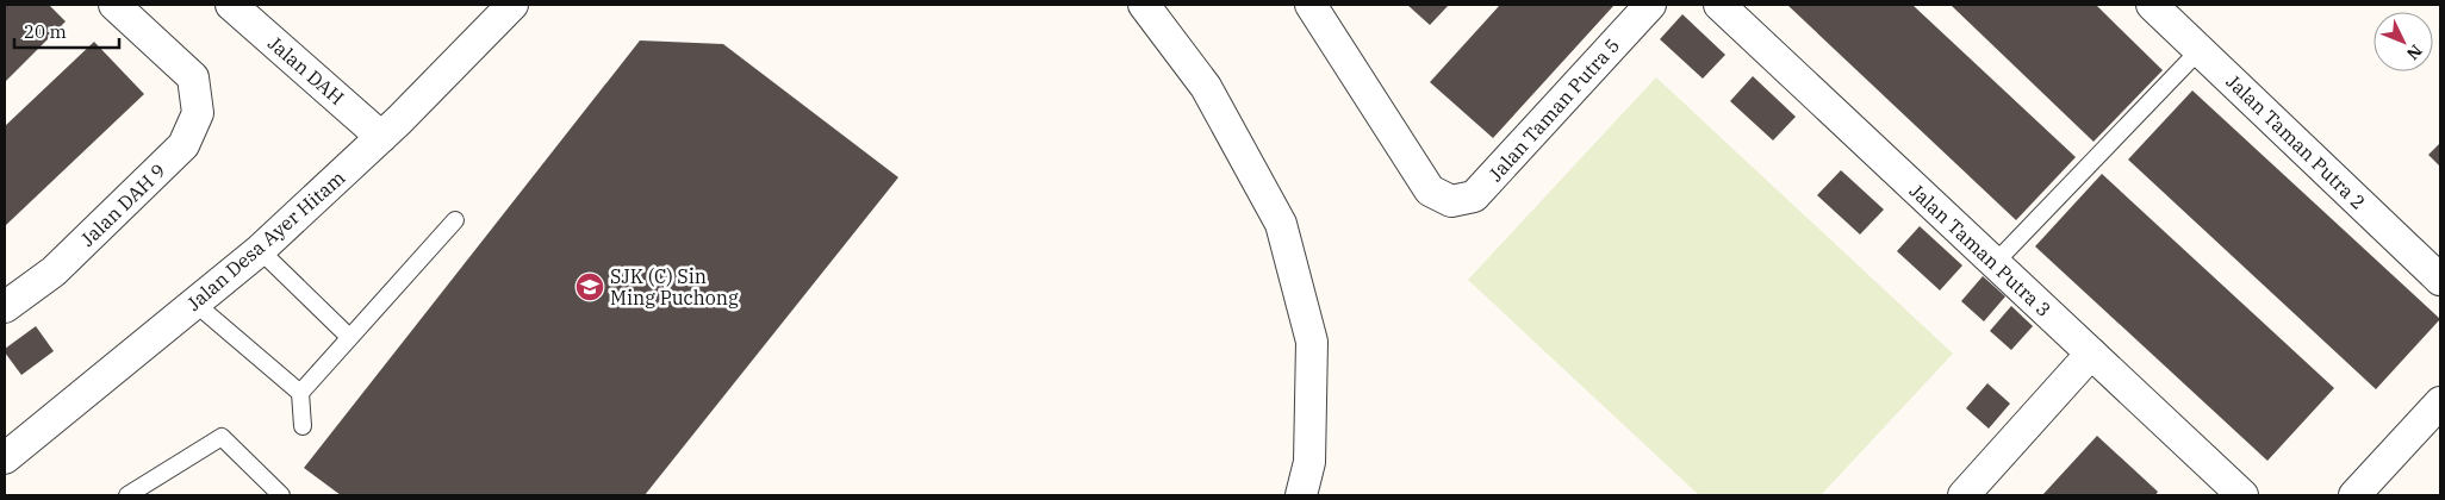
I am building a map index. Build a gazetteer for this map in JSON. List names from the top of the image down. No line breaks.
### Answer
{"streets":{"street":["Jalan DAH","Jalan Taman Putra 5","Jalan Taman Putra 2","Jalan DAH 9","Jalan Desa Ayer Hitam","Jalan Taman Putra 3"]},"crossings":[["Jalan DAH","Jalan Desa Ayer Hitam"]],"places":{"school or university":["SJK (C) Sin Ming Puchong"]},"scale_bar":"20 m","north":"bottom right"}
